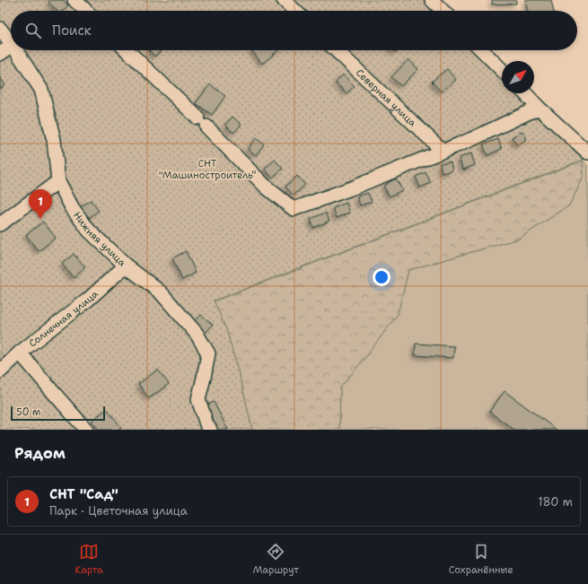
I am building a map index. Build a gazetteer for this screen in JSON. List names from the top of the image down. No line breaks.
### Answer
{"streets":{"street":["Северная улица","Нижняя улица","Солнечная улица"]},"crossings":[["Нижняя улица","Солнечная улица"]],"parks":["СНТ \"Машиностроитель\""],"scale_bar":"50 m","north":"top right","page":{"search":"Поиск","pins":"1","scale":"50 m","heading":"Рядом","list":[{"mark":"1","name":"СНТ \"Сад\"","note":"Парк · Цветочная улица","value":"180 m"}],"nav":["Карта","Маршрут","Сохранённые"]}}
